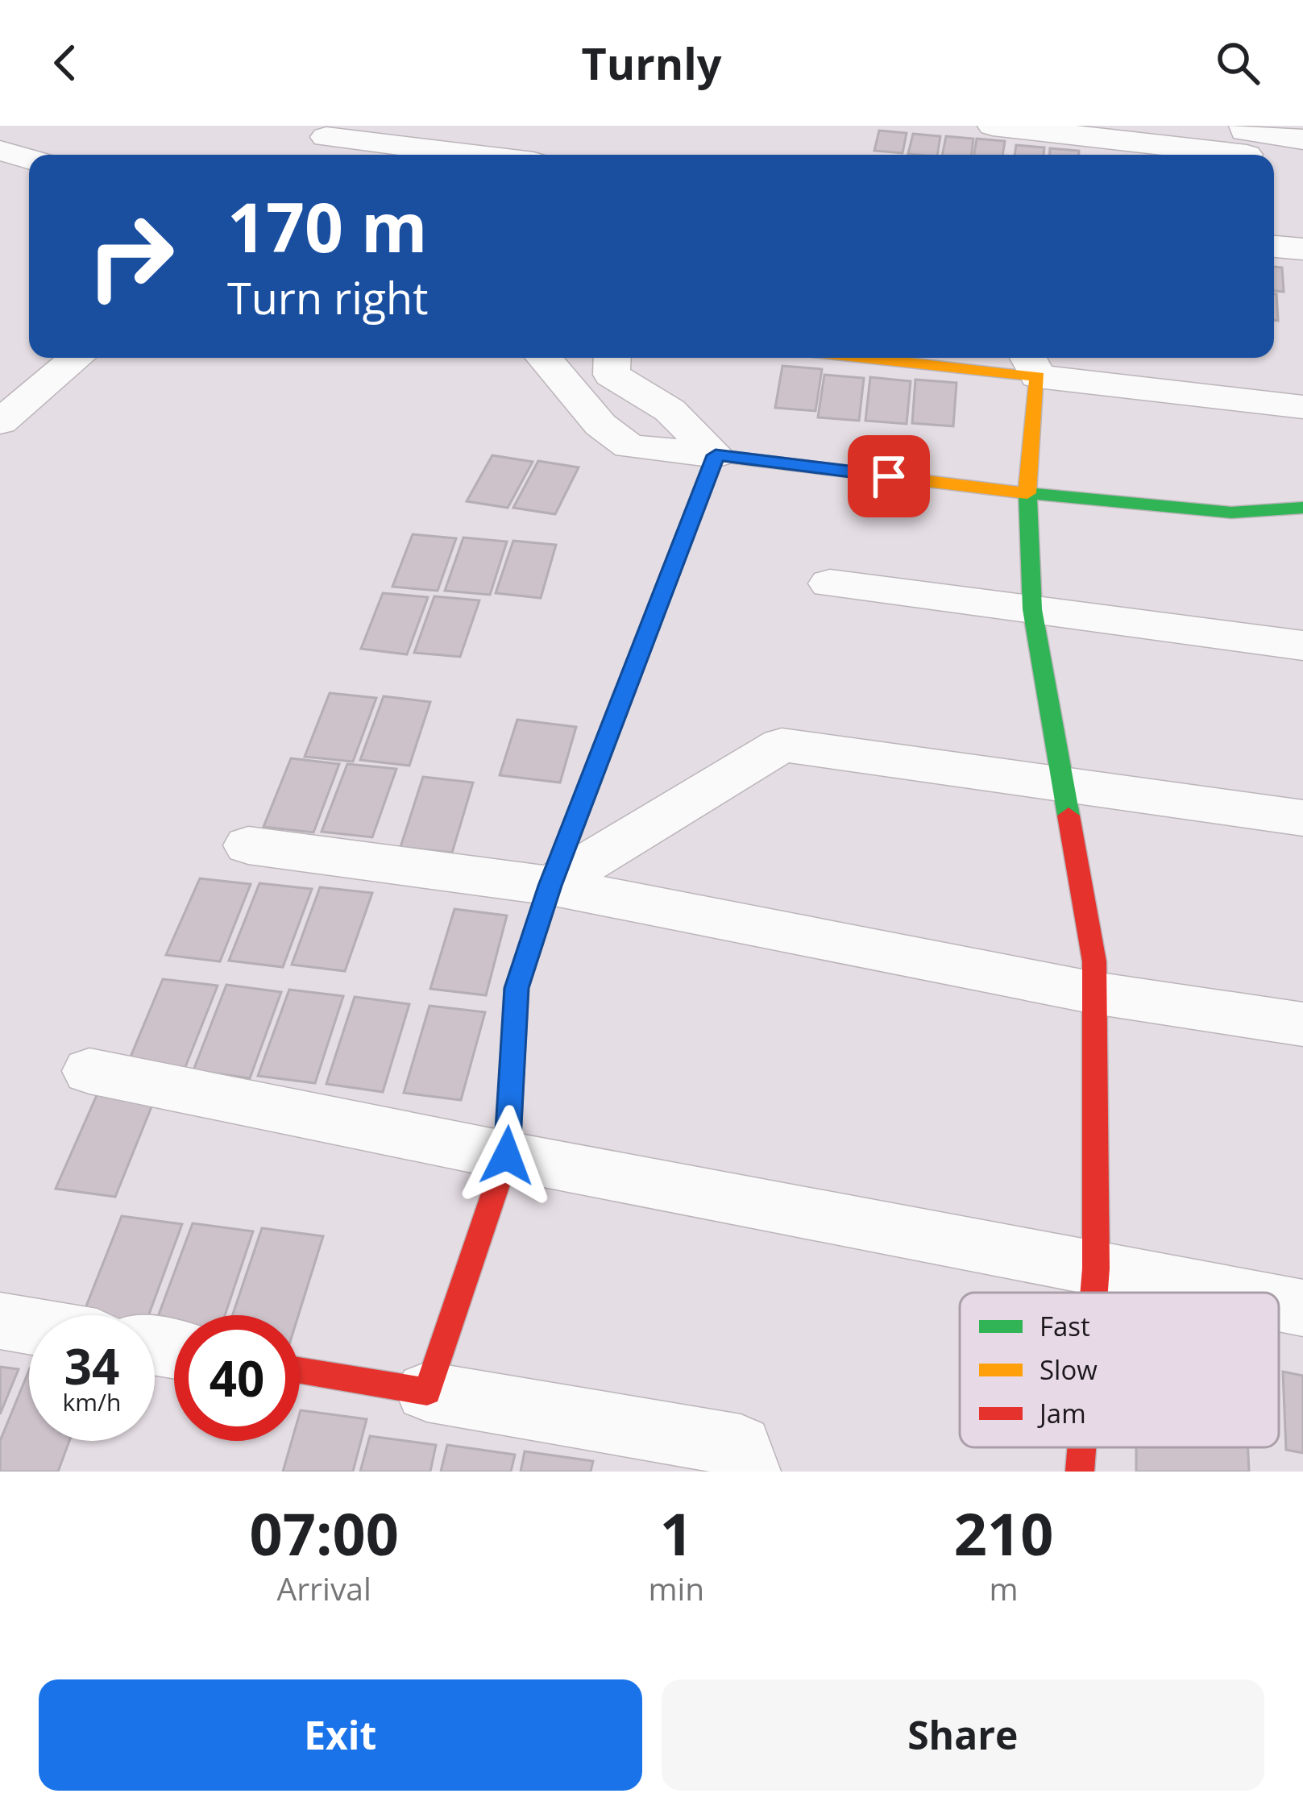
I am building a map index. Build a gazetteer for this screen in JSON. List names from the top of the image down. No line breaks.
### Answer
{"legend":["Fast","Slow","Jam"],"page":{"header":"Turnly","turn":["170 m","Turn right"],"speed":"34 km/h","limit":"40","eta":["07:00","Arrival","1","min","210","m"],"buttons":["Exit","Share"]}}
